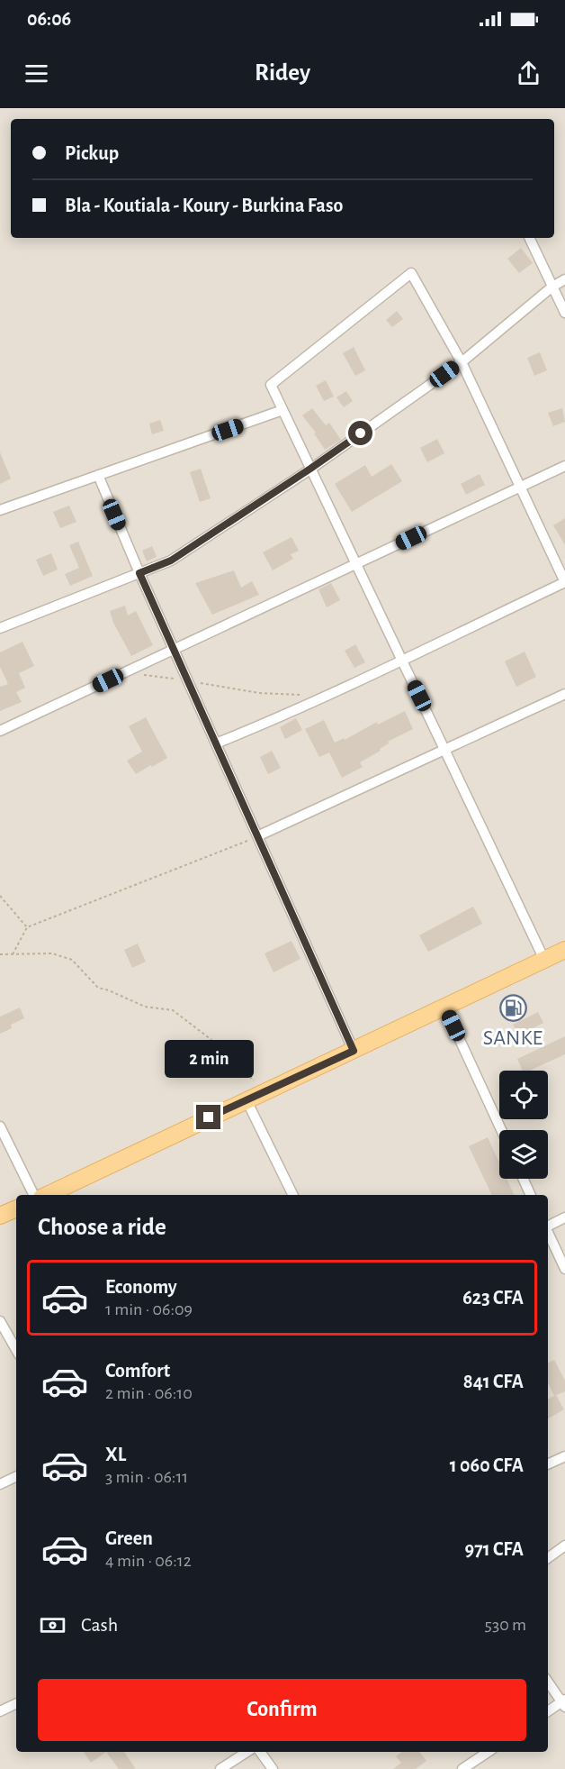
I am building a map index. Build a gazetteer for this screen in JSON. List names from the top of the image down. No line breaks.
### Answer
{"places":{"fuel station":["SANKE"]},"page":{"status":"06:06","header":"Ridey","banner":["Pickup","Bla - Koutiala - Koury - Burkina Faso"],"bubble":"2 min","heading":"Choose a ride","list":[{"name":"Economy","note":"1 min · 06:09","value":"623 CFA"},{"name":"Comfort","note":"2 min · 06:10","value":"841 CFA"},{"name":"XL","note":"3 min · 06:11","value":"1 060 CFA"},{"name":"Green","note":"4 min · 06:12","value":"971 CFA"}],"pay":["Cash","530 m"],"buttons":"Confirm"}}
